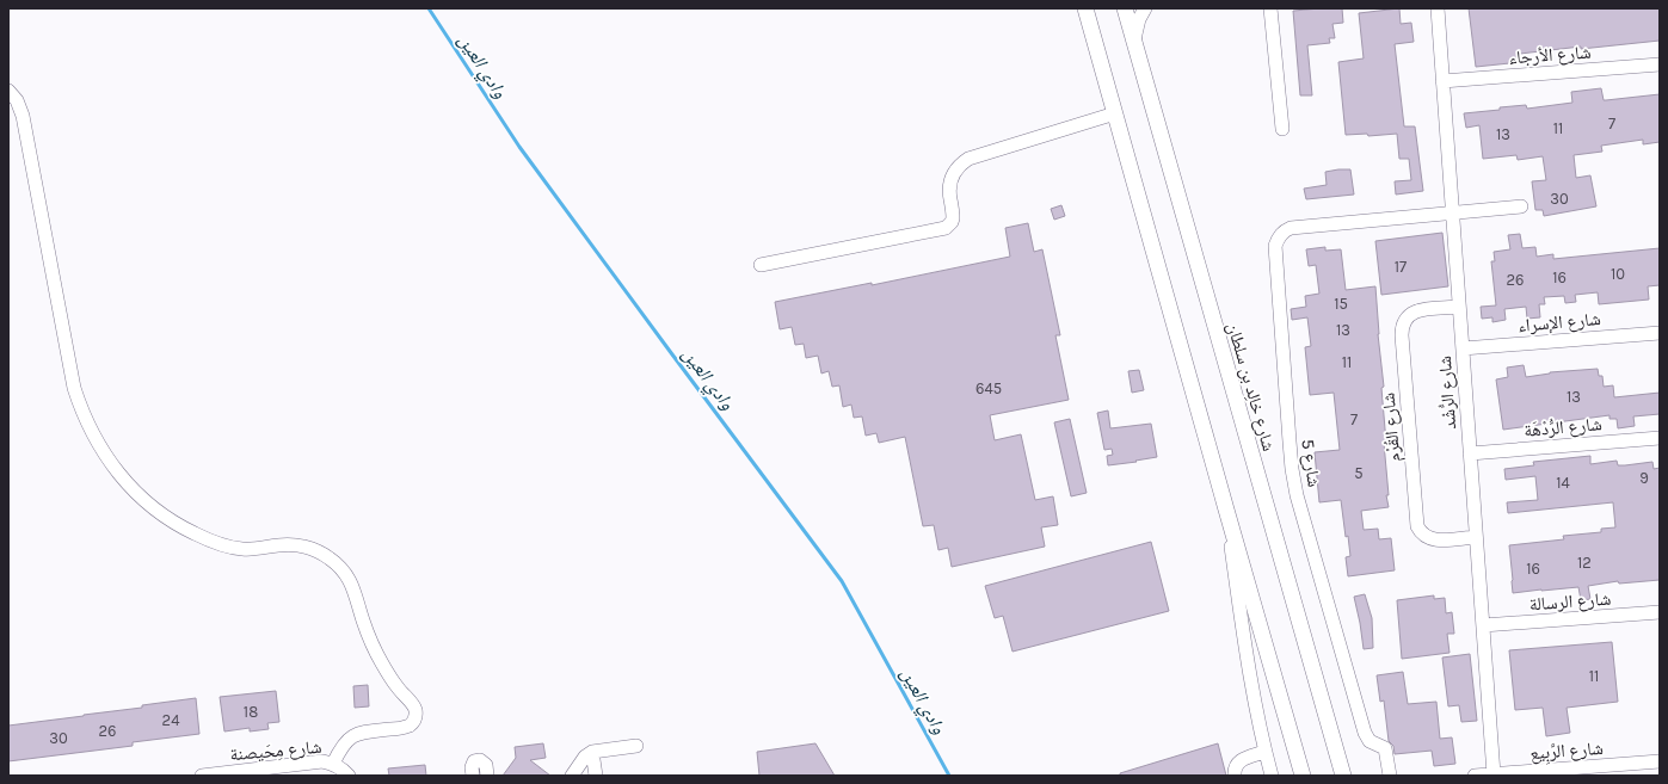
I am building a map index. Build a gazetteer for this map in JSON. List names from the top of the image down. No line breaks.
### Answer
{"streets":{"main road":["شارع خالِد بن سلطان"],"street":["شارع الأرجاء","شارع الإسراء","شارع الرُّشْد","شارع القُرْم","شارع الرُّدْهَة","شارع 5","شارع الرسالة","شارع مِحَيصنة","شارع الرَّبِيع"]},"crossings":[["شارع الأرجاء","شارع الرُّشْد"],["شارع الإسراء","شارع الرُّشْد"],["شارع الرُّشْد","شارع القُرْم"],["شارع الرُّشْد","شارع الرُّدْهَة"],["شارع الرُّشْد","شارع 5"],["شارع الرُّشْد","شارع الرسالة"],["شارع الرُّشْد","شارع الرَّبِيع"]],"water":["وادي العين"],"house_numbers":["7","11","13","30","17","10","16","26","15","13","11","645","13","7","5","9","14","12","16","11","18","24","26","30"]}
